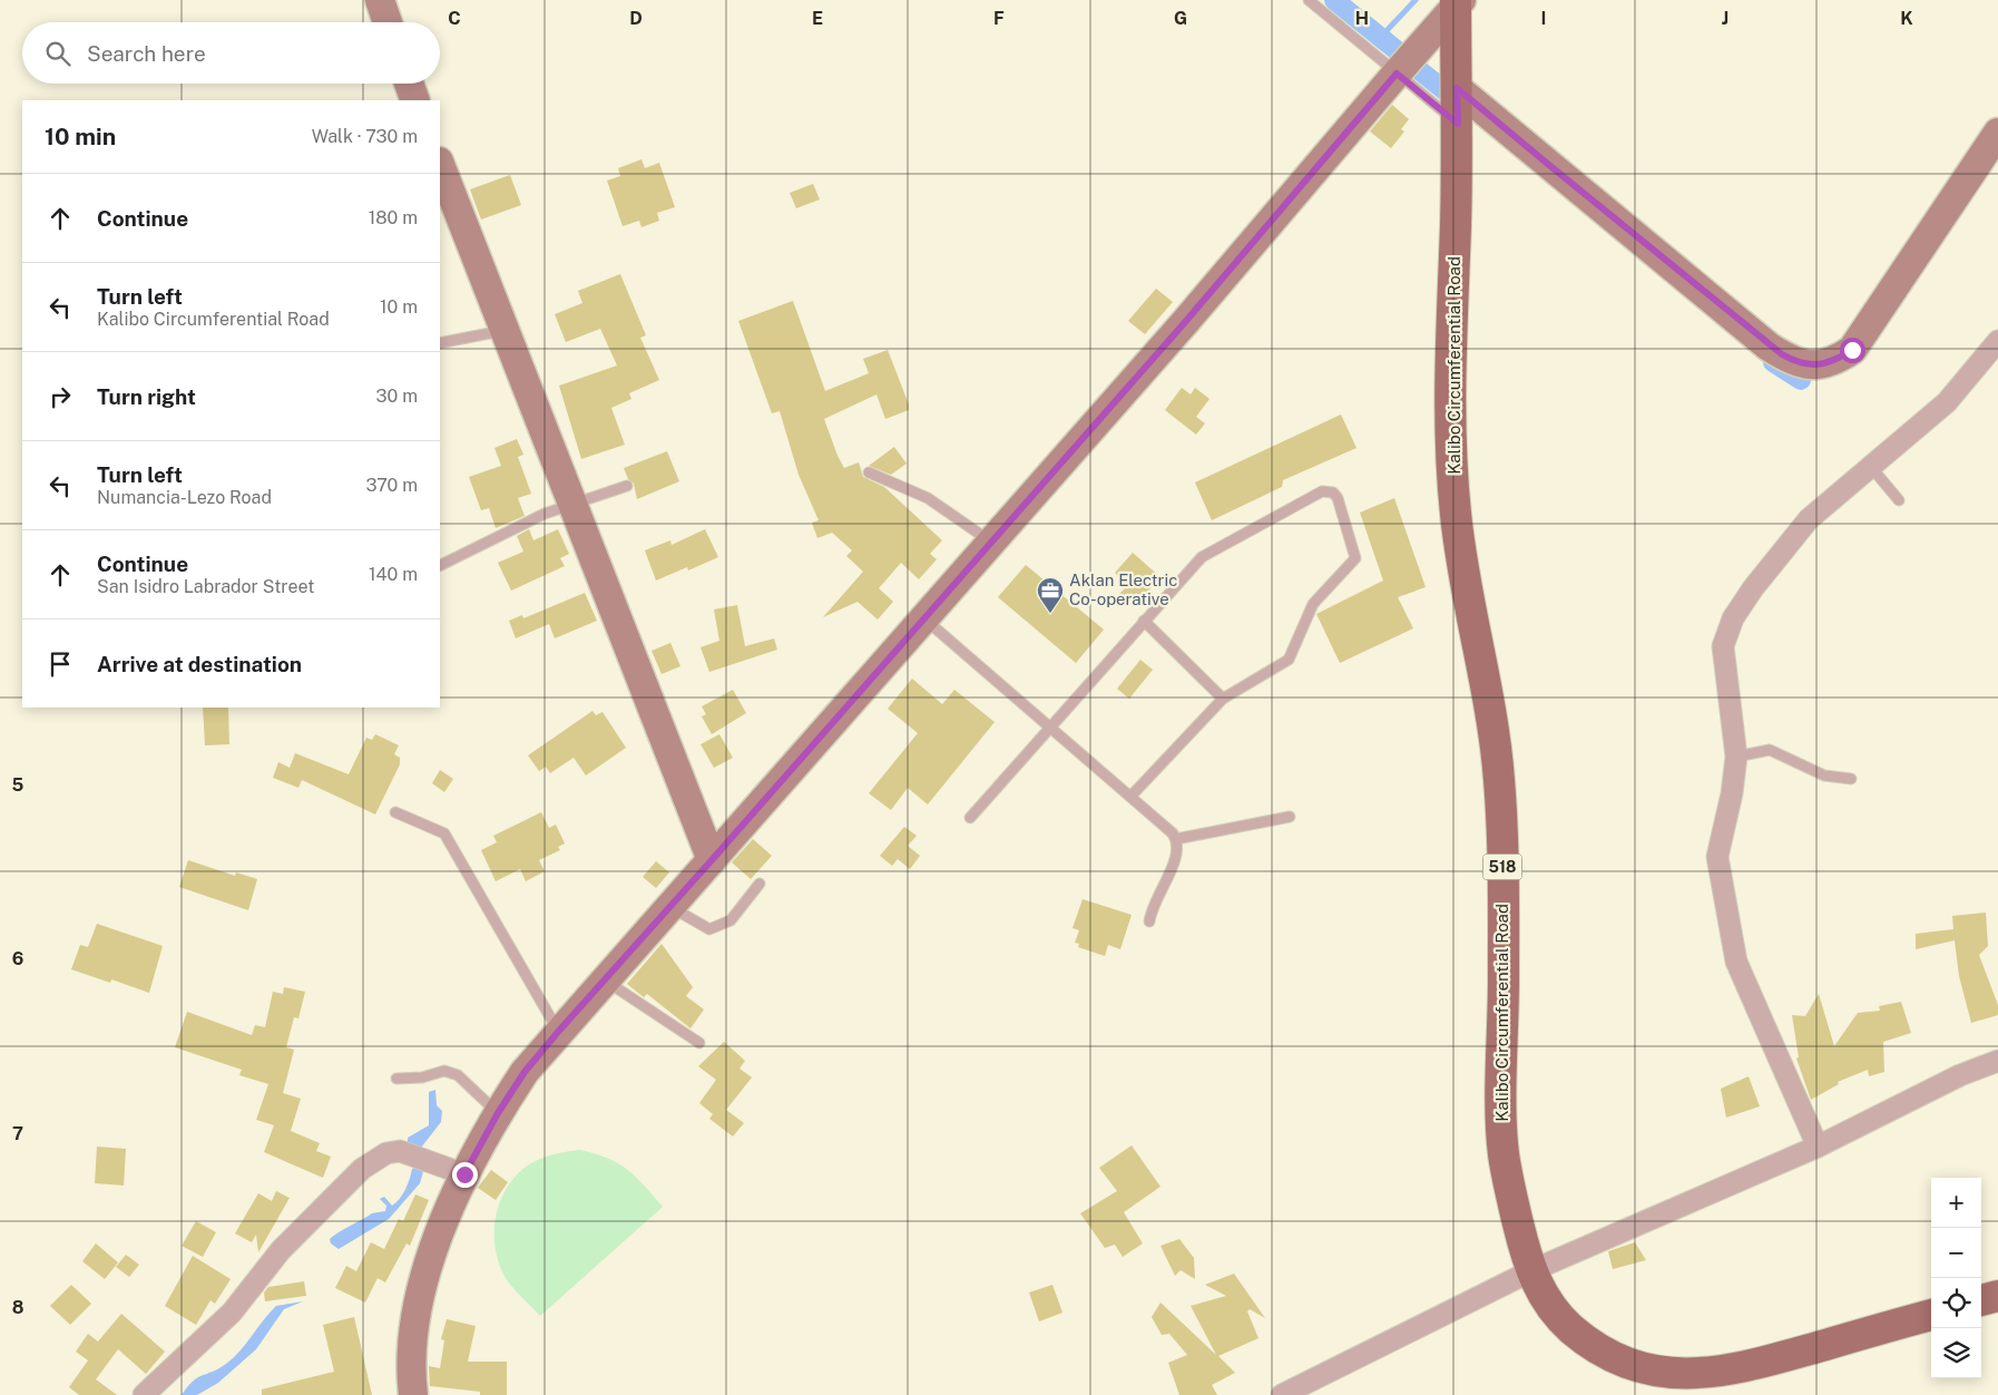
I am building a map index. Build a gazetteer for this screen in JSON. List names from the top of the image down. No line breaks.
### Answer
{"streets":{"main road":["Kalibo Circumferential Road","518"]},"places":{"office":["Aklan Electric Co-operative"]},"page":{"search":"Search here","heading":["10 min","Walk · 730 m"],"list":[["Continue","180 m"],["Turn left","Kalibo Circumferential Road","10 m"],["Turn right","30 m"],["Turn left","Numancia-Lezo Road","370 m"],["Continue","San Isidro Labrador Street","140 m"],"Arrive at destination"],"map_buttons":["+","−"]},"grid":{"columns":["C","D","E","F","G","H","I","J","K"],"rows":["5","6","7","8"]}}
